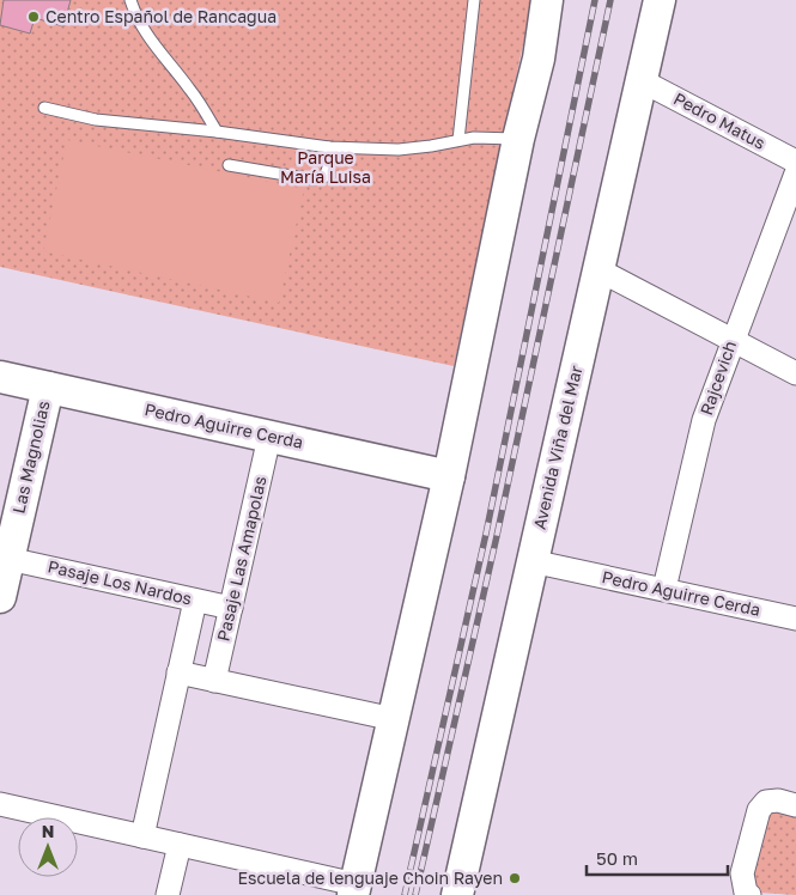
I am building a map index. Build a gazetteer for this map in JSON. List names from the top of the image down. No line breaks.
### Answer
{"streets":{"street":["Pedro Matus","Rajcevich","Pedro Aguirre Cerda","Avenida Viña del Mar","Las Magnolias","Pasaje Las Amapolas","Pasaje Los Nardos"]},"crossings":[["Pedro Matus","Avenida Viña del Mar"],["Rajcevich","Pedro Aguirre Cerda"],["Pedro Aguirre Cerda","Avenida Viña del Mar"],["Pedro Aguirre Cerda","Las Magnolias"],["Pedro Aguirre Cerda","Pasaje Las Amapolas"],["Las Magnolias","Pasaje Los Nardos"],["Pasaje Las Amapolas","Pasaje Los Nardos"]],"parks":["Parque María Luisa"],"places":["Centro Español de Rancagua","Escuela de lenguaje Choin Rayen"],"scale_bar":"50 m","north":"top"}
